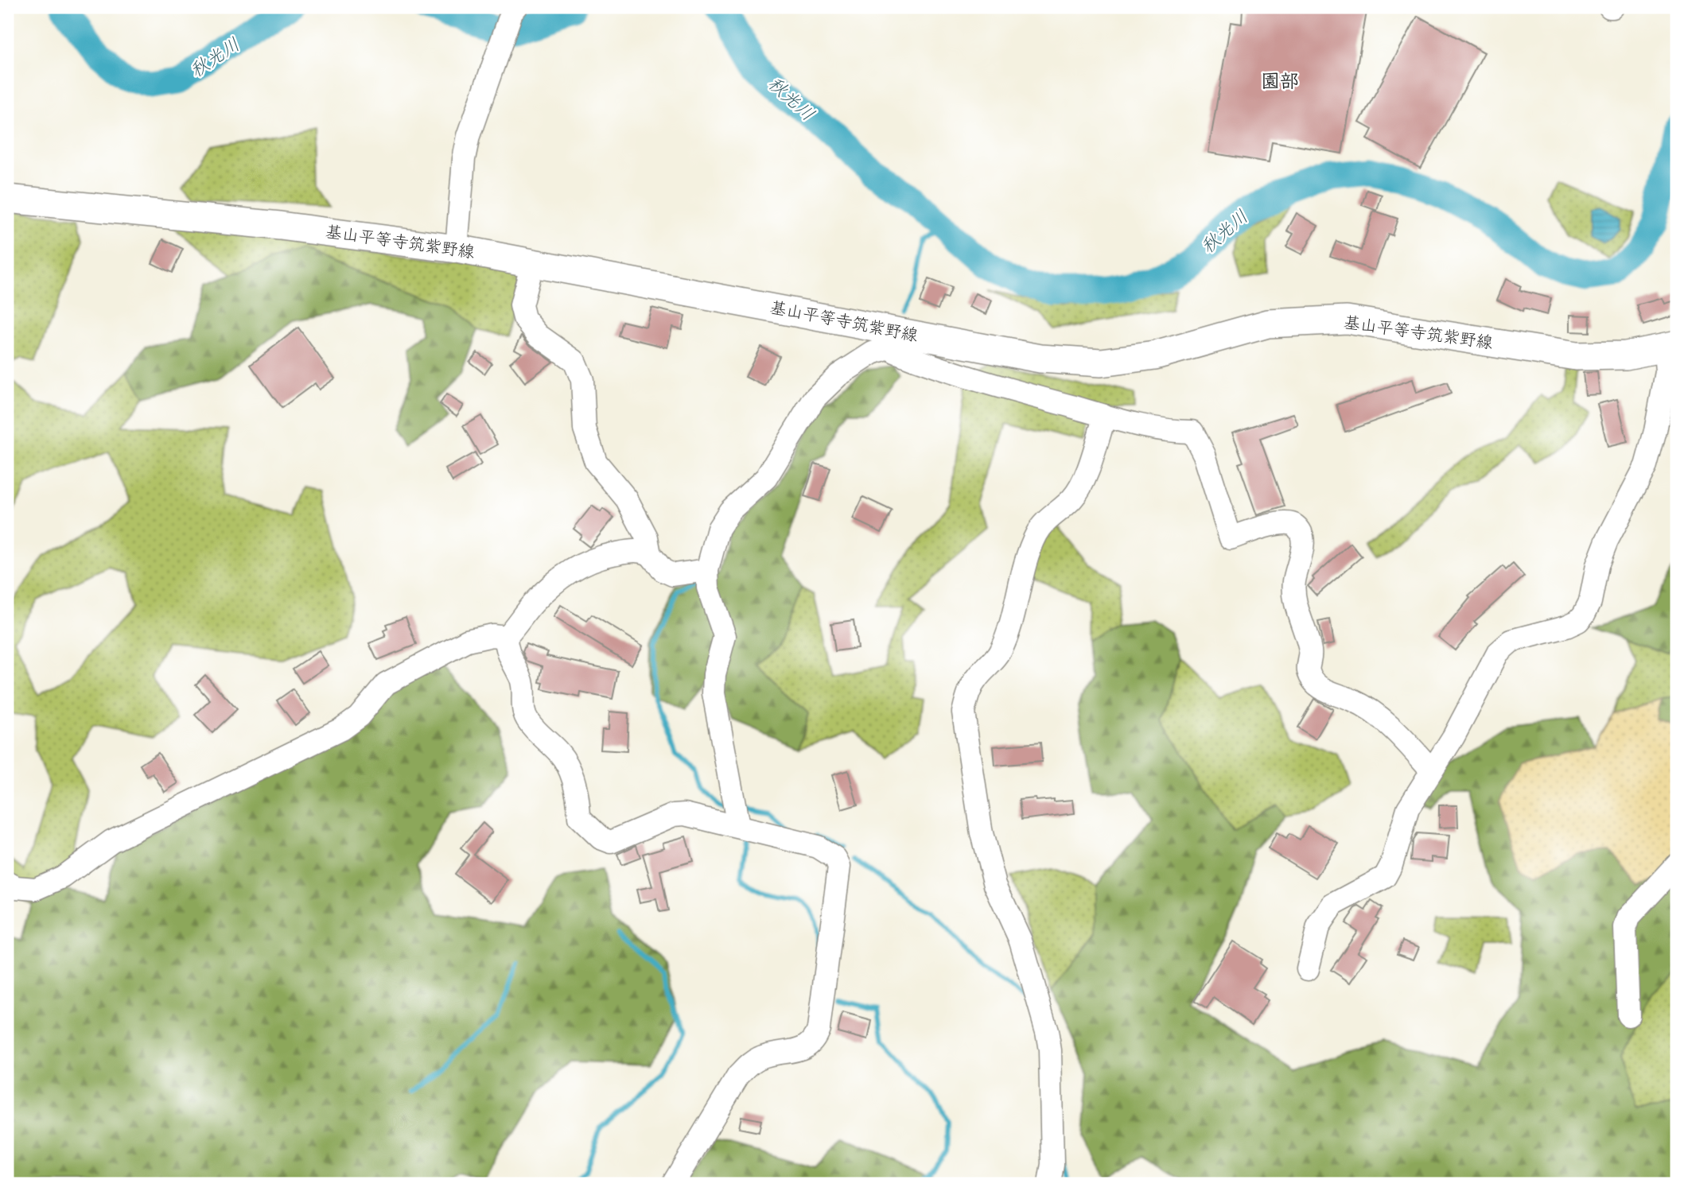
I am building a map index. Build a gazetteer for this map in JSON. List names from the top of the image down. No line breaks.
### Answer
{"streets":{"main road":["基山平等寺筑紫野線"]},"districts":["園部"],"water":["秋光川"]}
